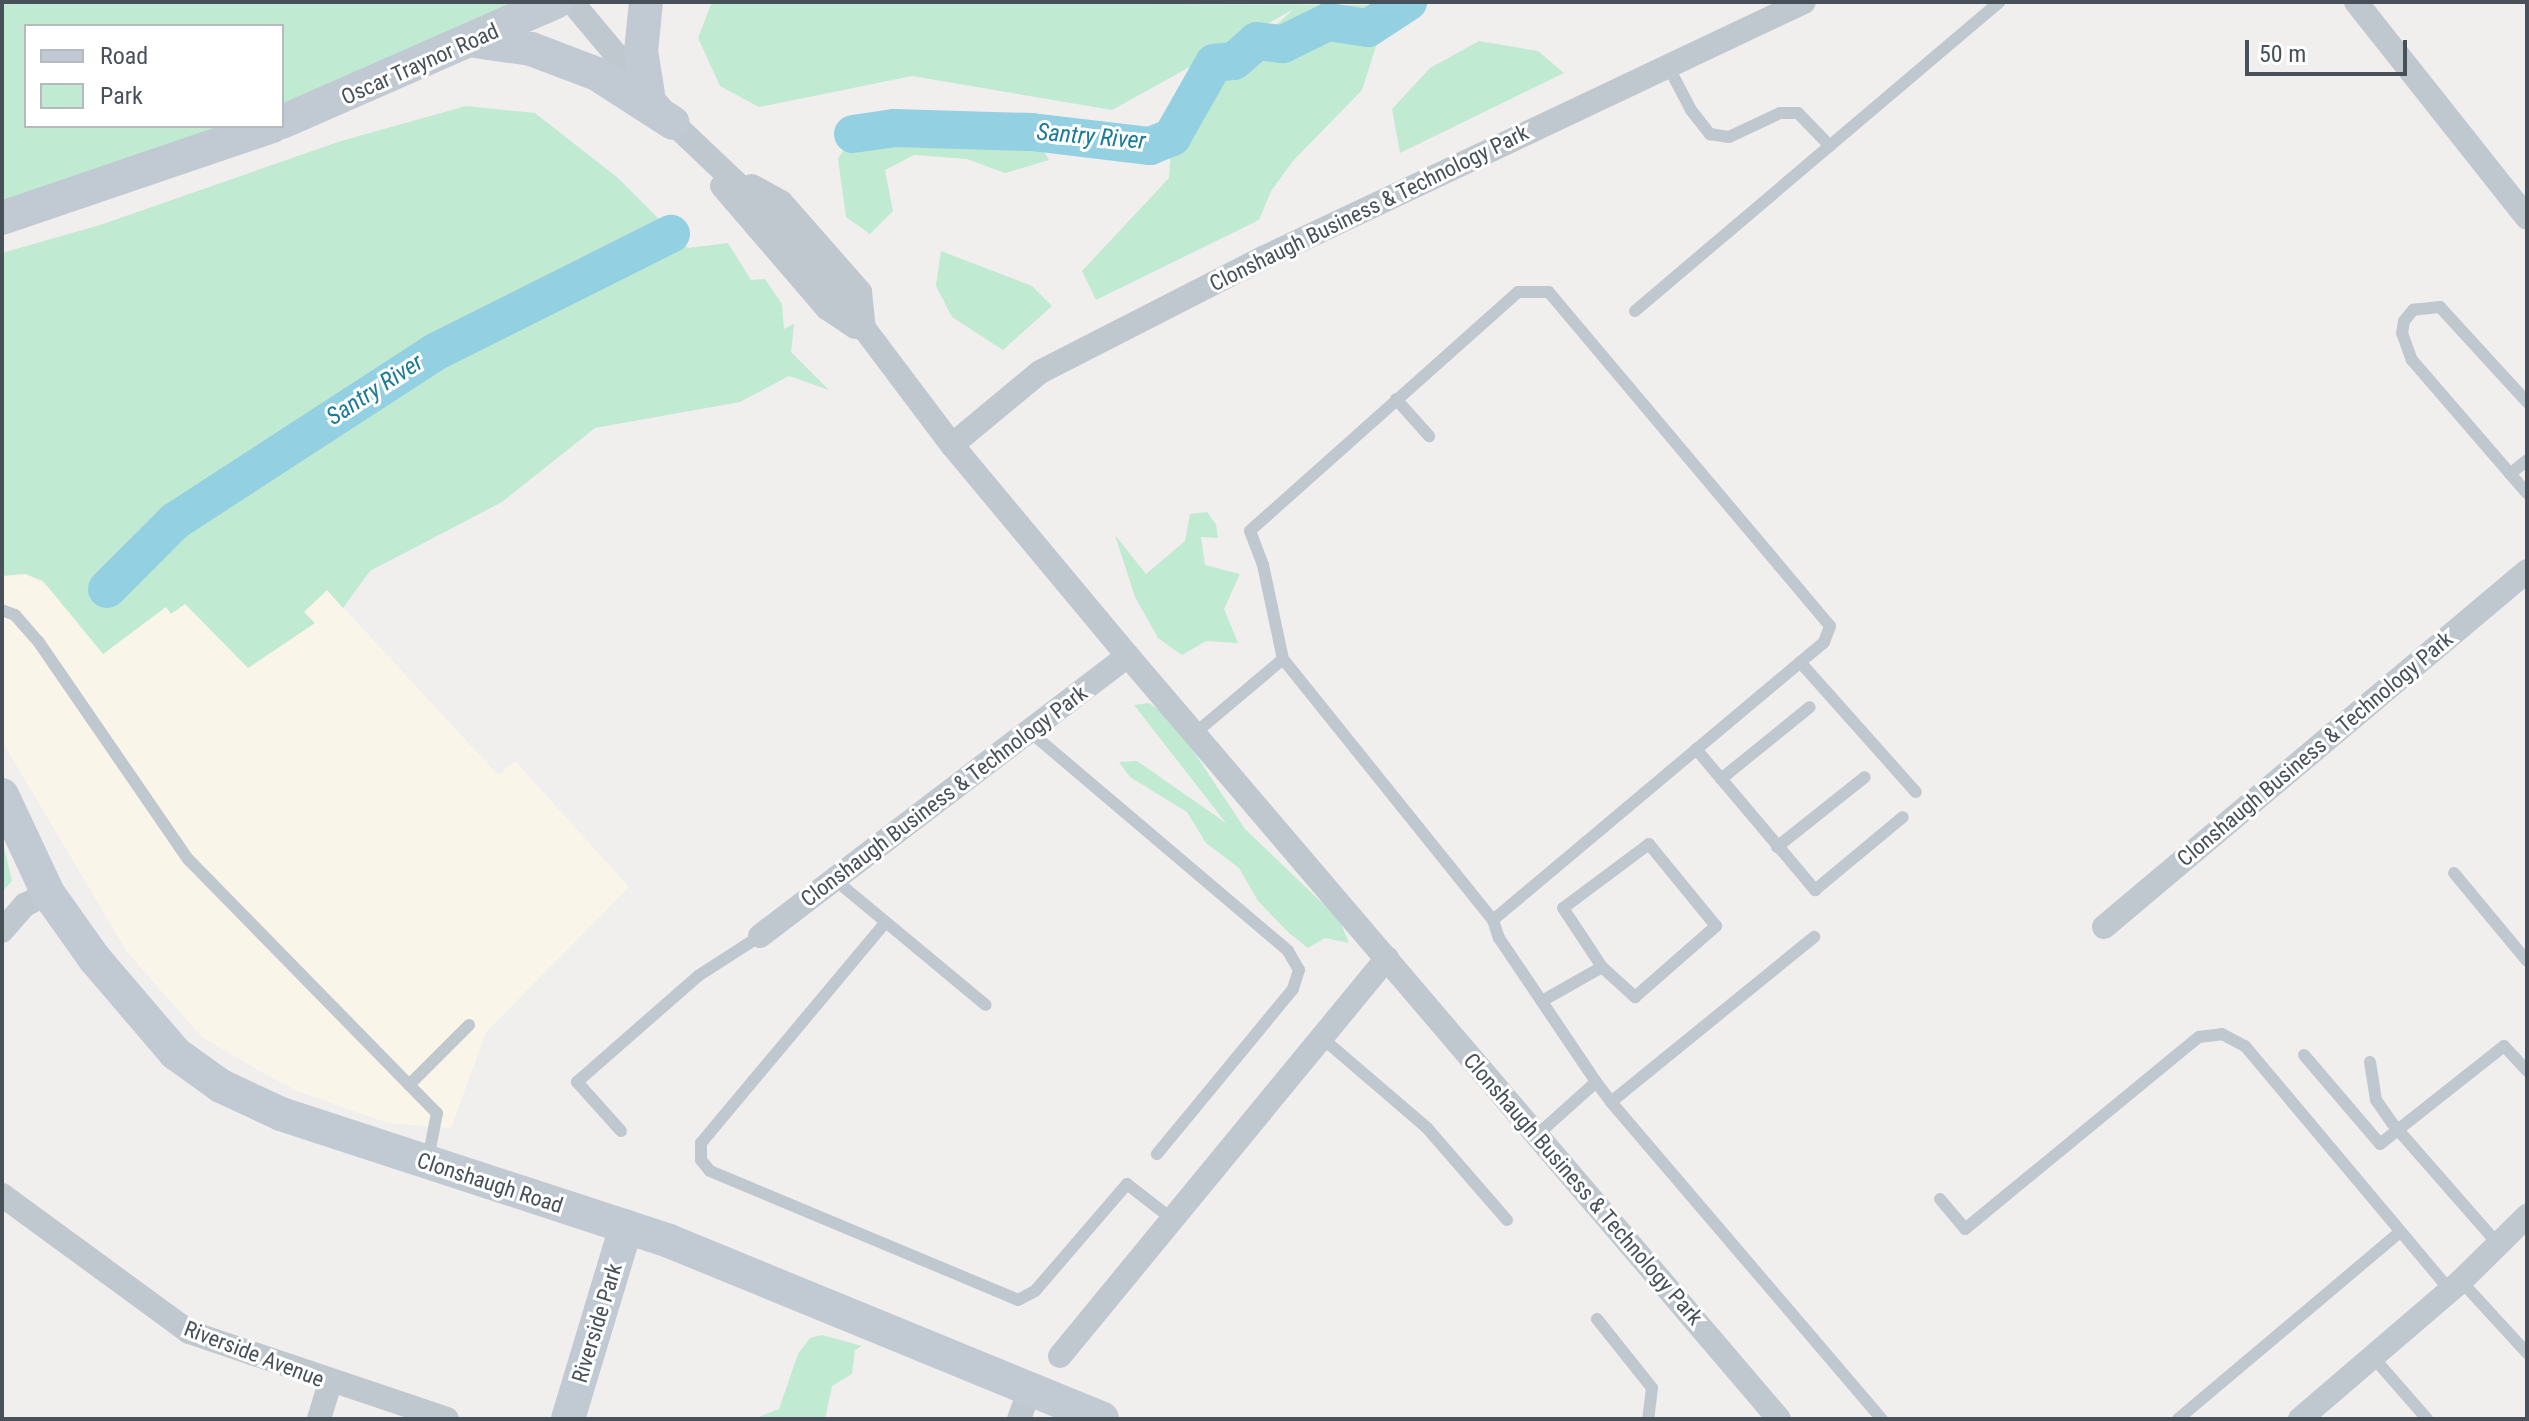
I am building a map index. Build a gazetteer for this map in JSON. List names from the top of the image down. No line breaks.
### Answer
{"streets":{"street":["Oscar Traynor Road","Clonshaugh Business & Technology Park","Clonshaugh Road","Riverside Park","Riverside Avenue"]},"crossings":[["Clonshaugh Road","Riverside Park"]],"water":["Santry River"],"legend":["Road","Park"],"scale_bar":"50 m"}
